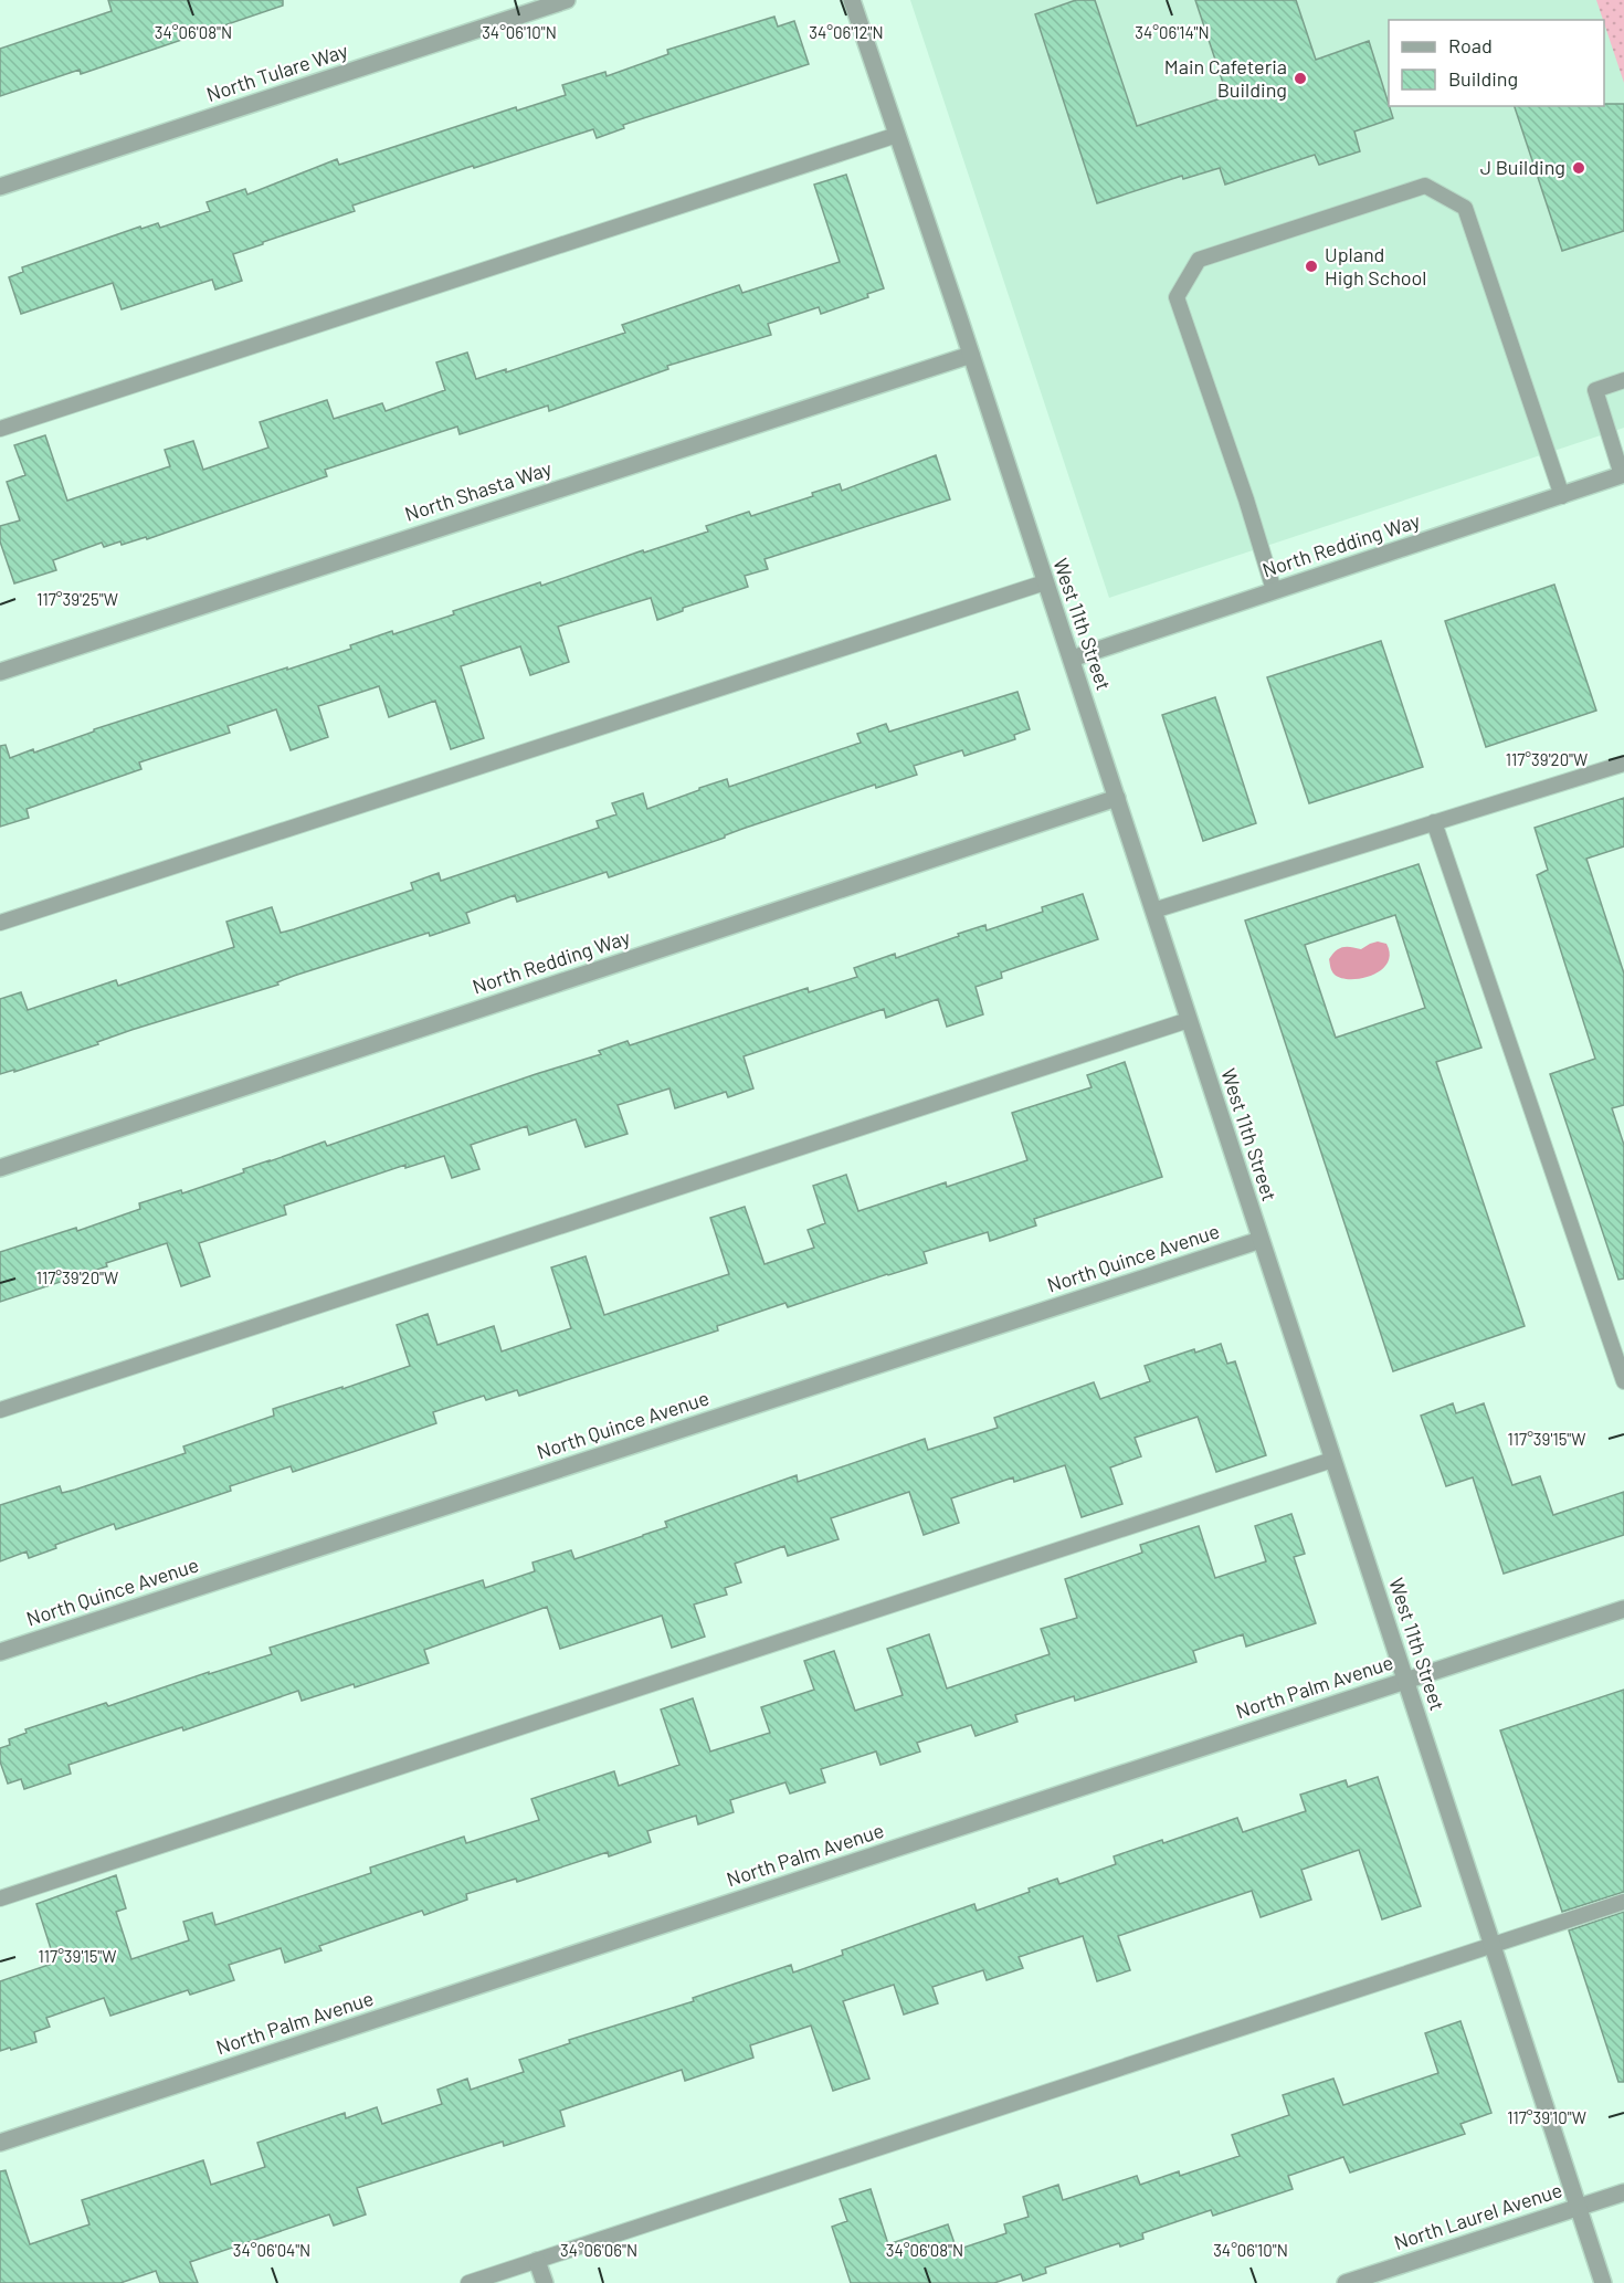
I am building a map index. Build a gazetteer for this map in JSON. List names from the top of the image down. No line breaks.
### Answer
{"streets":{"street":["North Tulare Way","North Shasta Way","North Redding Way","West 11th Street","North Quince Avenue","North Palm Avenue","North Laurel Avenue"]},"crossings":[["North Shasta Way","West 11th Street"],["North Redding Way","West 11th Street"],["West 11th Street","North Quince Avenue"],["West 11th Street","North Palm Avenue"],["West 11th Street","North Laurel Avenue"]],"places":["Main Cafeteria Building","J Building","Upland High School"],"legend":["Road","Building"],"coordinates":["34°06'08\"N","34°06'10\"N","34°06'12\"N","34°06'14\"N","117°39'25\"W","117°39'20\"W","117°39'15\"W","117°39'10\"W","34°06'04\"N","34°06'06\"N"]}
